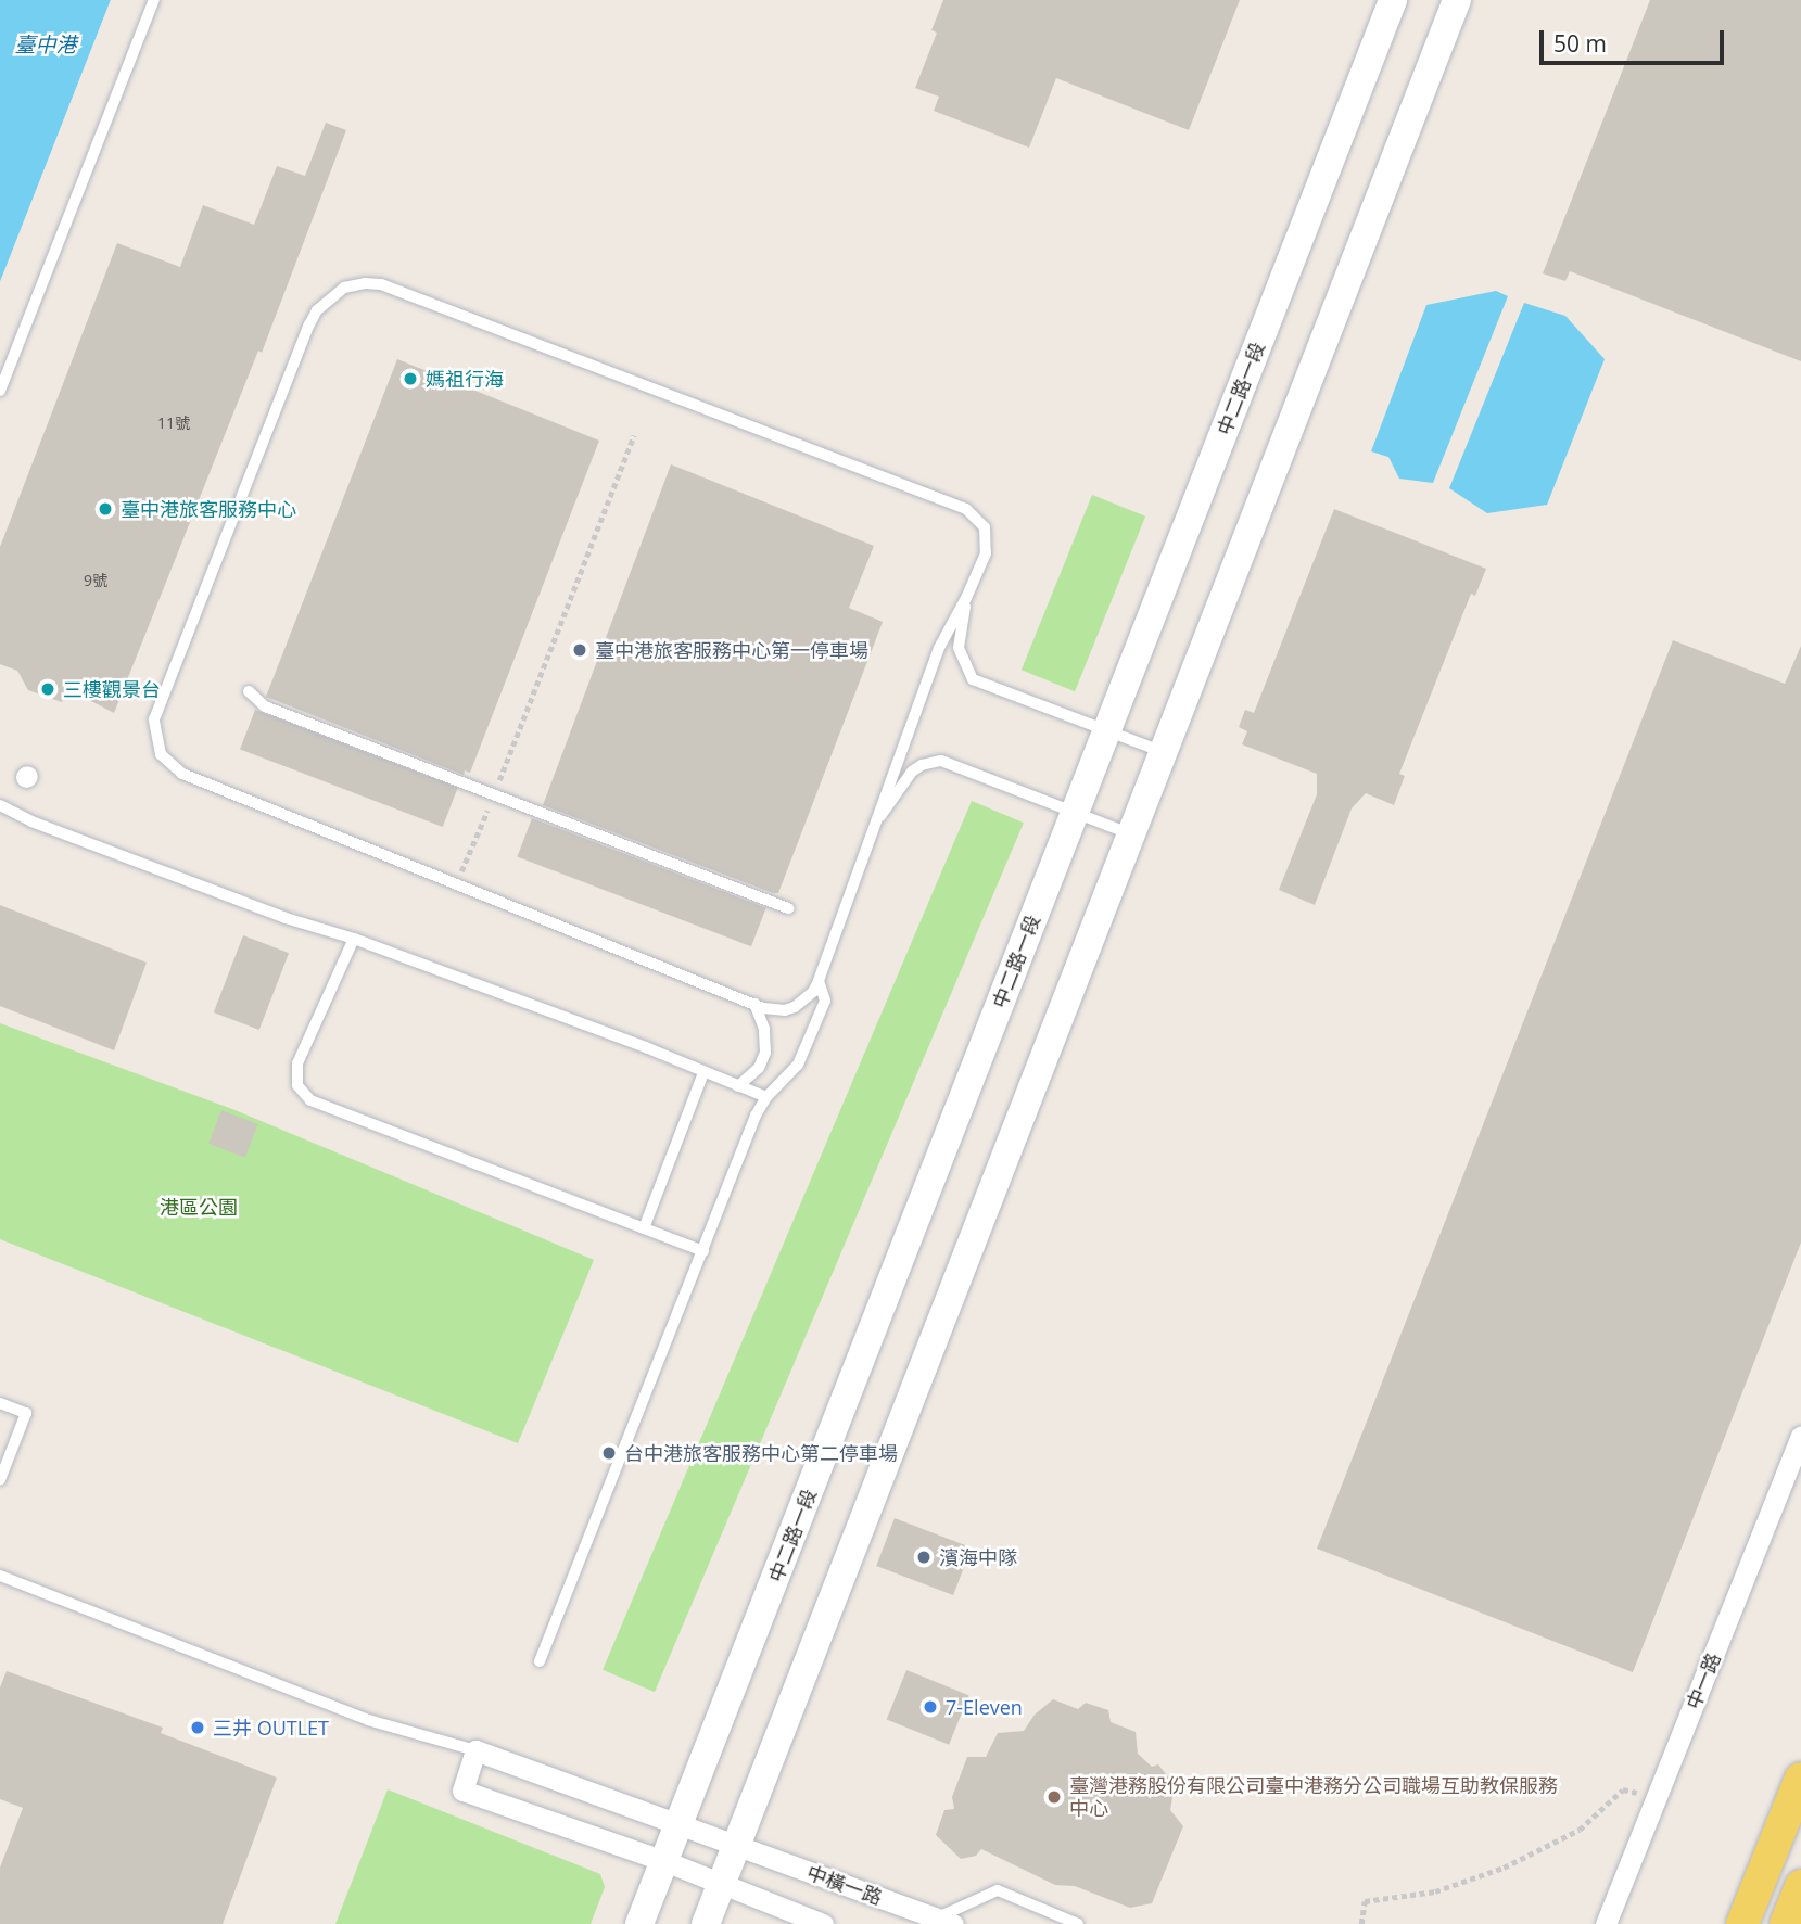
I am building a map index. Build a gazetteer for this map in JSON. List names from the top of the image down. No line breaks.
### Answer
{"streets":{"street":["中二路一段","中一路","中橫一路"]},"crossings":[["中二路一段","中橫一路"]],"water":["臺中港"],"parks":["港區公園"],"places":["媽祖行海","臺中港旅客服務中心","臺中港旅客服務中心第一停車場","三樓觀景台","台中港旅客服務中心第二停車場","濱海中隊","7-Eleven","三井 OUTLET","臺灣港務股份有限公司臺中港務分公司職場互助教保服務 中心"],"house_numbers":["11號","9號"],"scale_bar":"50 m"}
